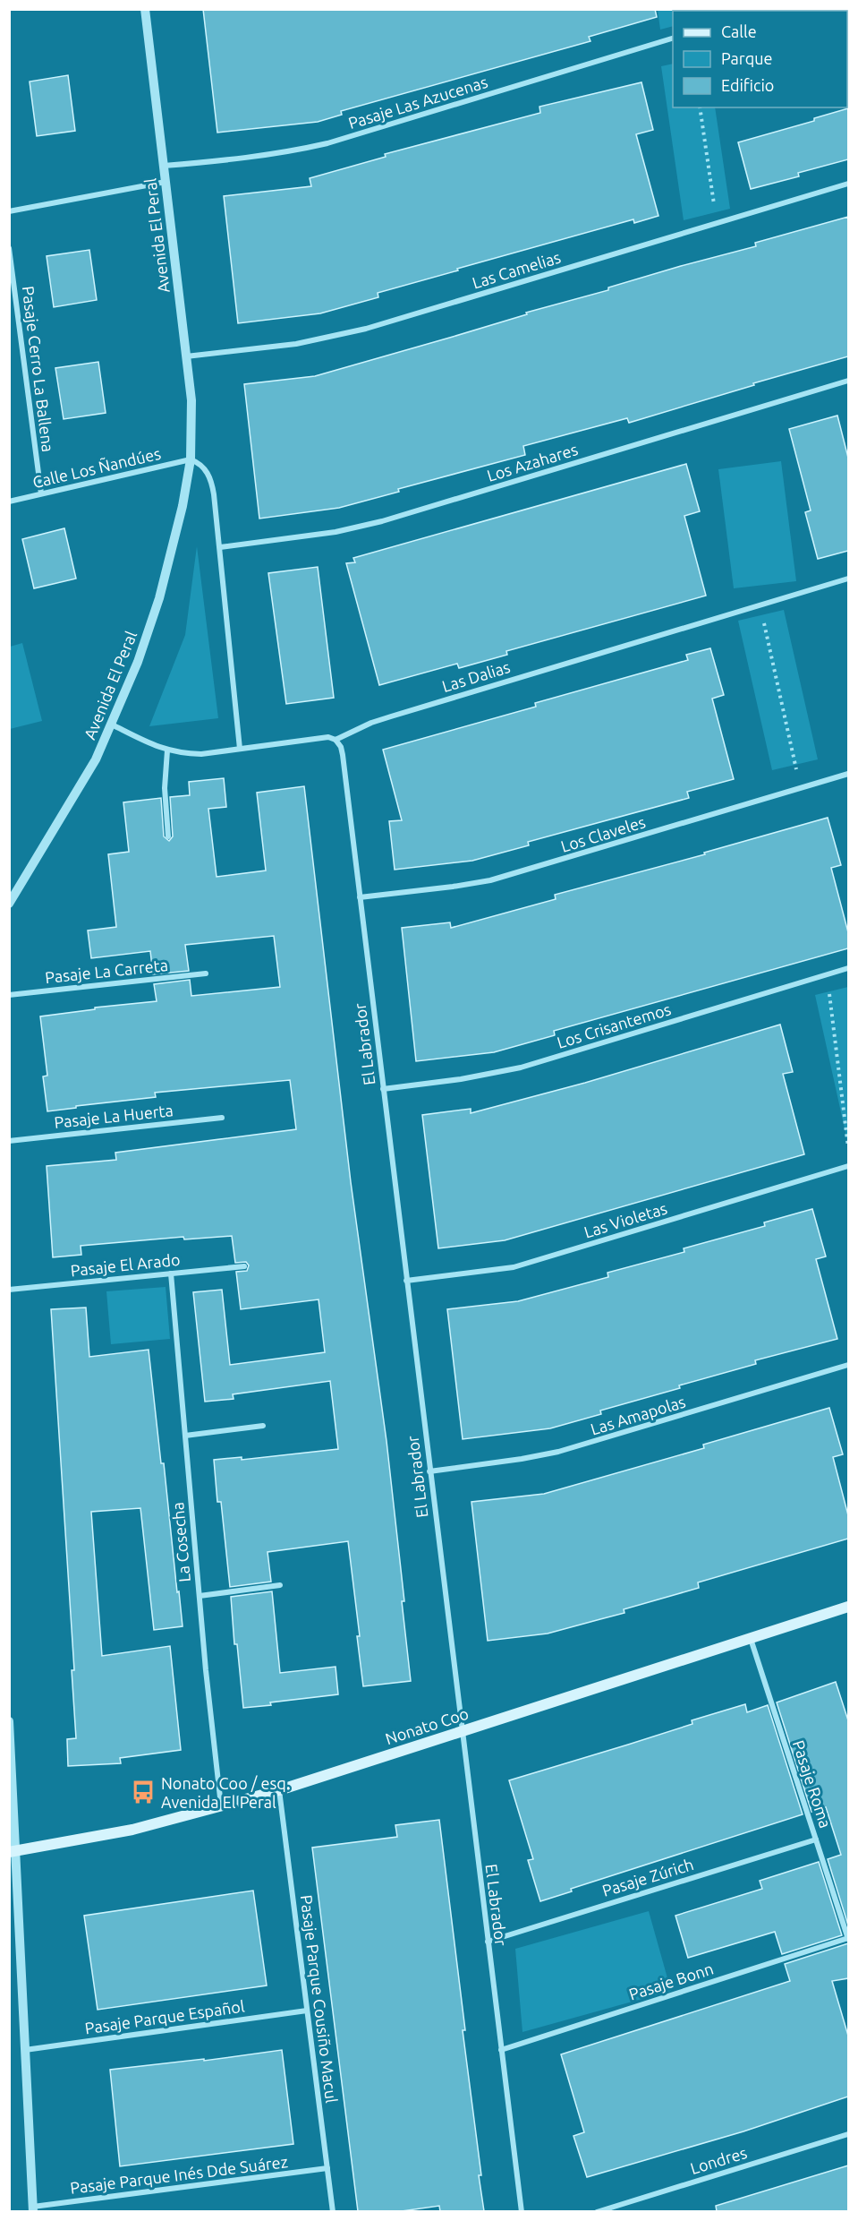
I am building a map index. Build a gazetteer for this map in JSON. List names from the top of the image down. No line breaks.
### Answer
{"streets":{"main road":["Nonato Coo"],"street":["Pasaje Las Azucenas","Avenida El Peral","Las Camelias","Pasaje Cerro La Ballena","Los Azahares","Calle Los Ñandúes","Las Dalias","Los Claveles","Pasaje La Carreta","Los Crisantemos","El Labrador","Pasaje La Huerta","Las Violetas","Pasaje El Arado","Las Amapolas","La Cosecha","Pasaje Roma","Pasaje Zúrich","Pasaje Bonn","Pasaje Parque Cousiño Macul","Pasaje Parque Español","Londres","Pasaje Parque Inés Dde Suárez"]},"crossings":[["Pasaje Las Azucenas","Avenida El Peral"],["Avenida El Peral","Las Camelias"],["Avenida El Peral","Calle Los Ñandúes"],["Avenida El Peral","Las Dalias"],["Pasaje Cerro La Ballena","Calle Los Ñandúes"],["Las Dalias","El Labrador"],["Los Claveles","El Labrador"],["Los Crisantemos","El Labrador"],["El Labrador","Las Violetas"],["El Labrador","Las Amapolas"],["El Labrador","Nonato Coo"],["El Labrador","Pasaje Zúrich"],["El Labrador","Pasaje Bonn"],["Pasaje El Arado","La Cosecha"],["La Cosecha","Nonato Coo"],["Nonato Coo","Pasaje Roma"],["Nonato Coo","Pasaje Parque Cousiño Macul"],["Pasaje Roma","Pasaje Zúrich"],["Pasaje Roma","Pasaje Bonn"],["Pasaje Parque Cousiño Macul","Pasaje Parque Español"],["Pasaje Parque Cousiño Macul","Pasaje Parque Inés Dde Suárez"]],"places":{"bus stop":["Nonato Coo / esq. Avenida El Peral"]},"legend":["Calle","Parque","Edificio"]}
